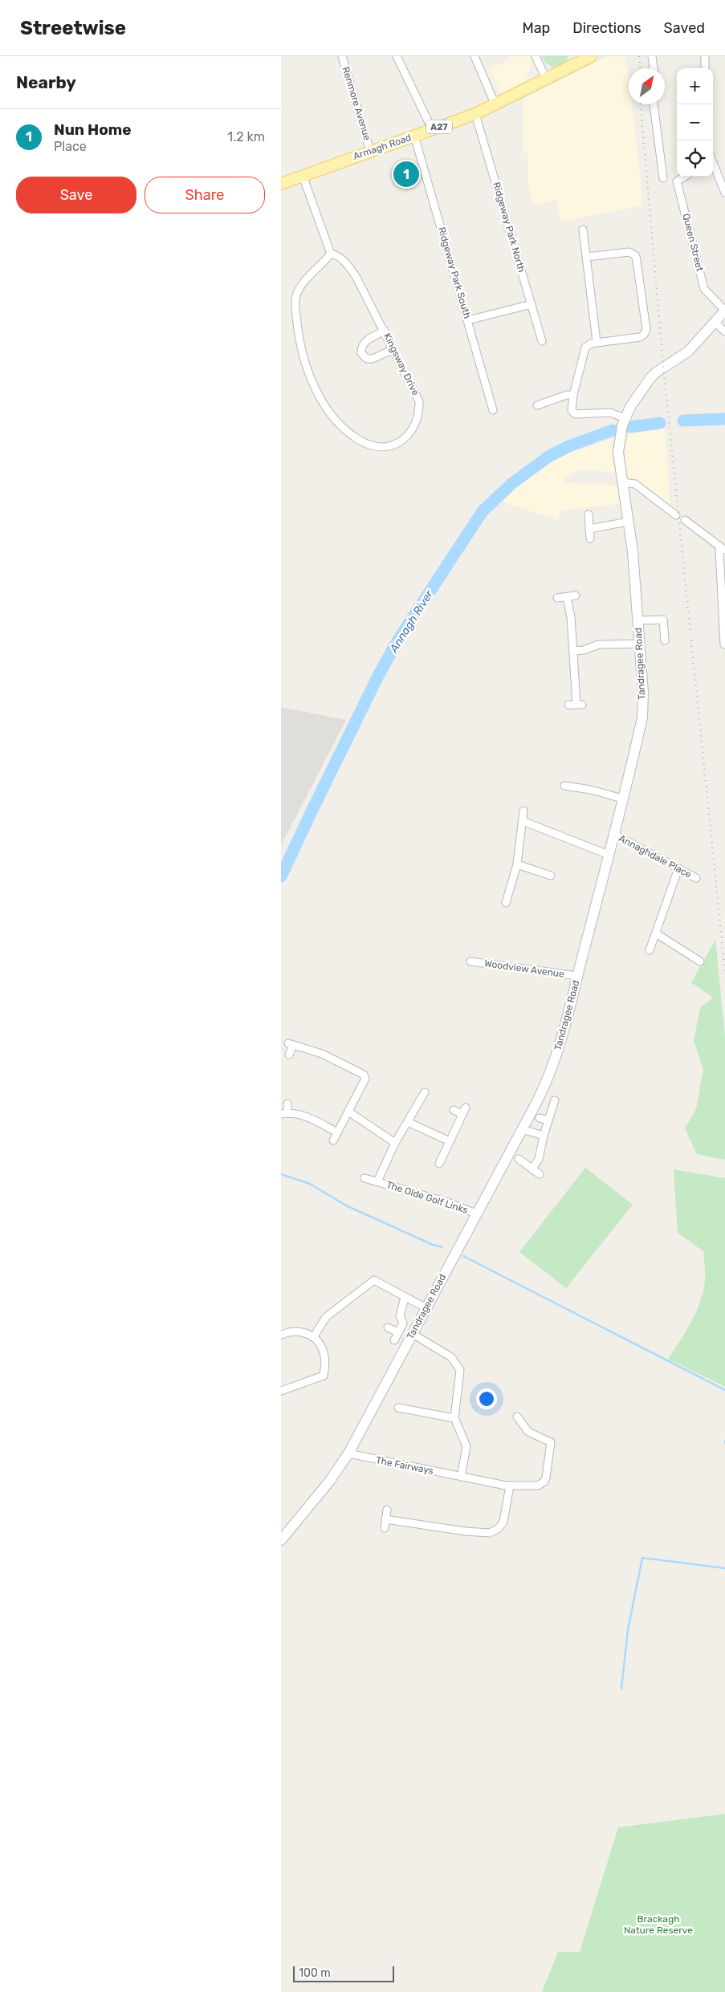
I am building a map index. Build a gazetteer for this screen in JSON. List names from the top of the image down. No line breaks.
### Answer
{"streets":{"main road":["A27","Armagh Road","Tandragee Road"],"street":["Renmore Avenue","Ridgeway Park North","Queen Street","Ridgeway Park South","Kingsway Drive","Annaghdale Place","Woodview Avenue","The Olde Golf Links","The Fairways"]},"crossings":[["Renmore Avenue","Armagh Road"],["Armagh Road","Ridgeway Park North"],["Armagh Road","Ridgeway Park South"],["Tandragee Road","Annaghdale Place"],["Tandragee Road","Woodview Avenue"],["Tandragee Road","The Olde Golf Links"],["Tandragee Road","The Fairways"]],"water":["Annagh River"],"parks":["Brackagh Nature Reserve"],"scale_bar":"100 m","north":"top right","page":{"header":"Streetwise","nav":["Map","Directions","Saved"],"heading":"Nearby","map_buttons":["+","−"],"list":[{"mark":"1","name":"Nun Home","note":"Place","value":"1.2 km"}],"pins":"1","buttons":["Save","Share"],"scale":"100 m"}}
